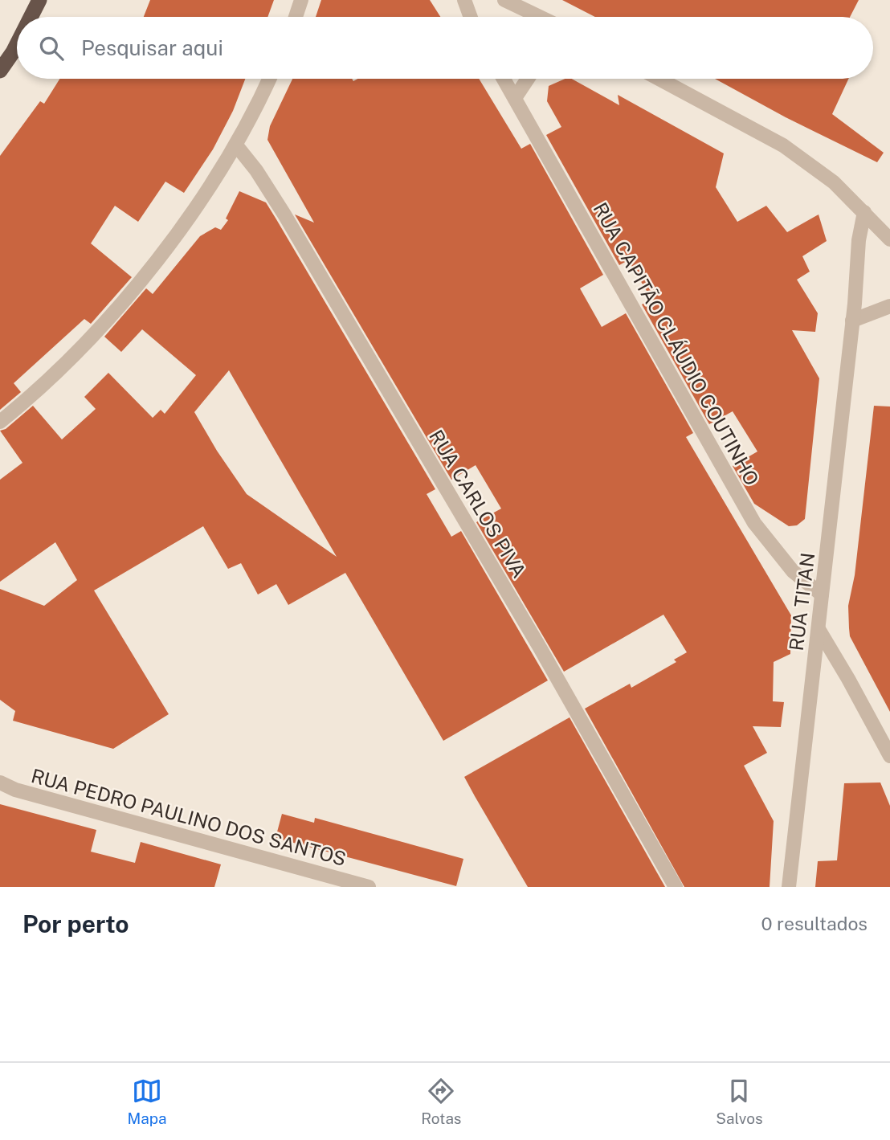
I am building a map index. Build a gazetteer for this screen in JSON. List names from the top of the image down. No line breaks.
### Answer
{"streets":{"street":["RUA CAPITÃO CLÁUDIO COUTINHO","RUA CARLOS PIVA","RUA TITAN","RUA PEDRO PAULINO DOS SANTOS"]},"crossings":[["RUA CAPITÃO CLÁUDIO COUTINHO","RUA TITAN"]],"page":{"search":"Pesquisar aqui","heading":["Por perto","0 resultados"],"nav":["Mapa","Rotas","Salvos"]}}
